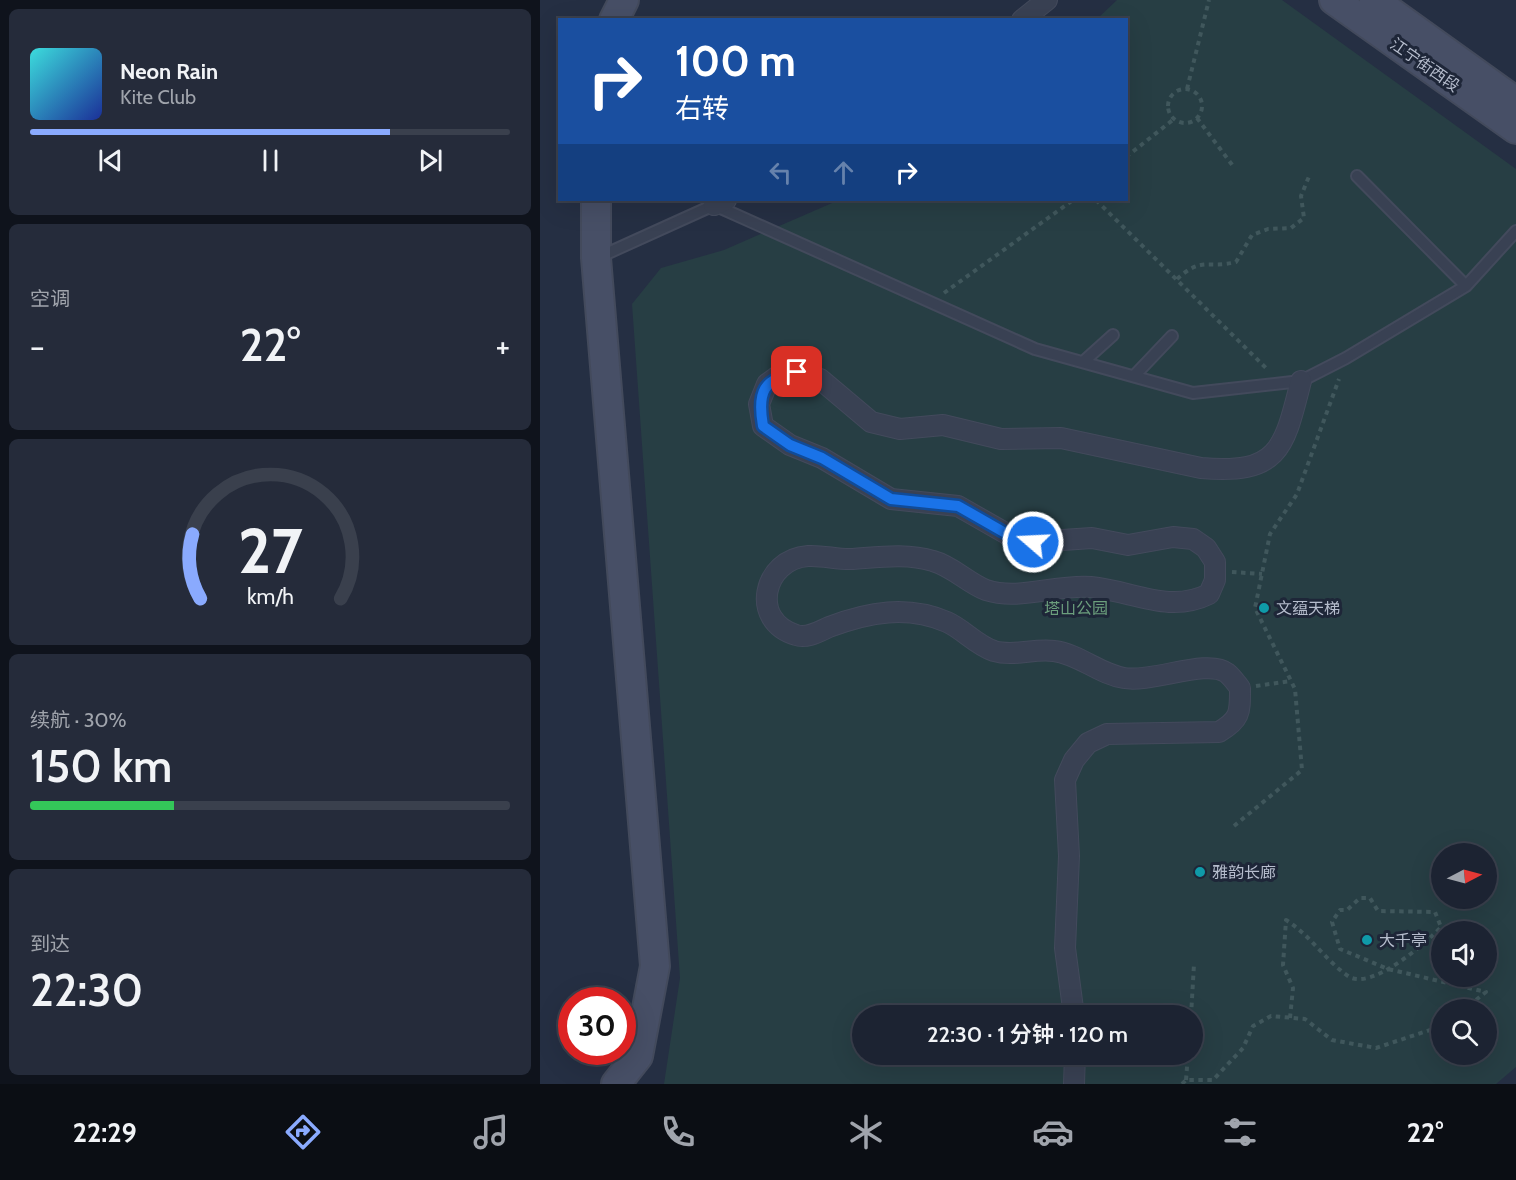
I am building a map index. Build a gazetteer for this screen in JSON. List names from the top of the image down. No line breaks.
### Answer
{"streets":{"main road":["江宁街西段"]},"parks":["塔山公园"],"places":["文蕴天梯","雅韵长廊","大千亭"],"north":"right","page":{"turn":["100 m","右转"],"song":["Neon Rain","Kite Club"],"tile":["空调",["续航 · 30%","150 km"],["到达","22:30"]],"heat":["−","22°","+"],"limit":"30","trip":"22:30 · 1 分钟 · 120 m","tabs":["22:29","22°"],"gauge":["27","km/h"]}}
